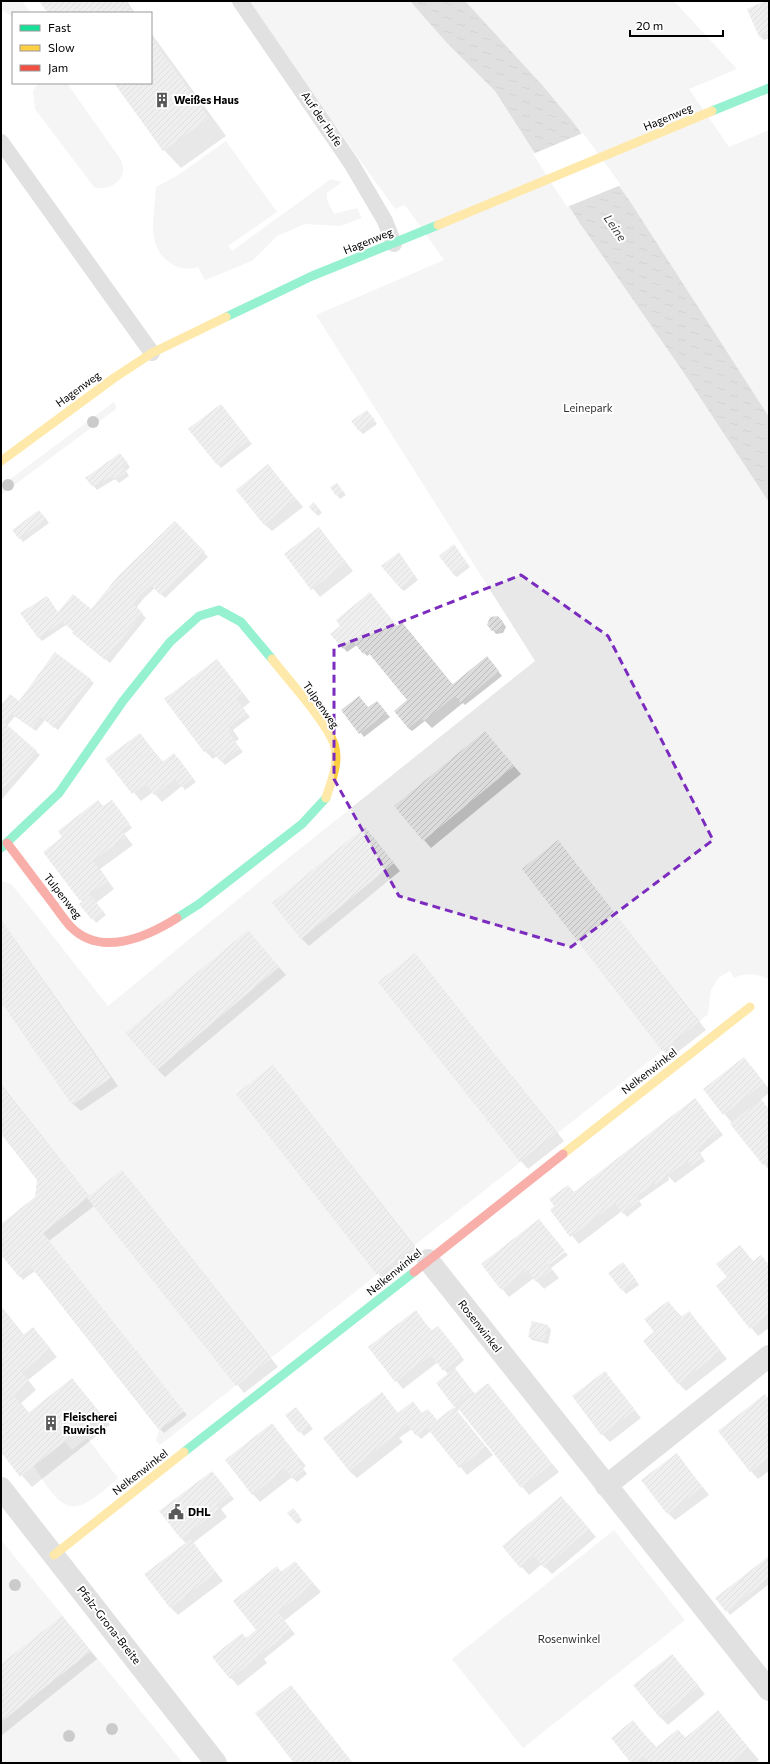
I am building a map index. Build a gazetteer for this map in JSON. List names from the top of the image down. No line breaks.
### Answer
{"streets":{"street":["Hagenweg","Tulpenweg","Nelkenwinkel","Rosenwinkel","Pfalz-Grona-Breite"],"lane":["Auf der Hufe"]},"crossings":[["Hagenweg","Auf der Hufe"],["Nelkenwinkel","Rosenwinkel"],["Nelkenwinkel","Pfalz-Grona-Breite"]],"water":["Leine"],"parks":["Leinepark","Rosenwinkel"],"places":{"building":["Weißes Haus","Fleischerei Ruwisch"],"public building":["DHL"]},"legend":["Fast","Slow","Jam"],"scale_bar":"20 m"}
